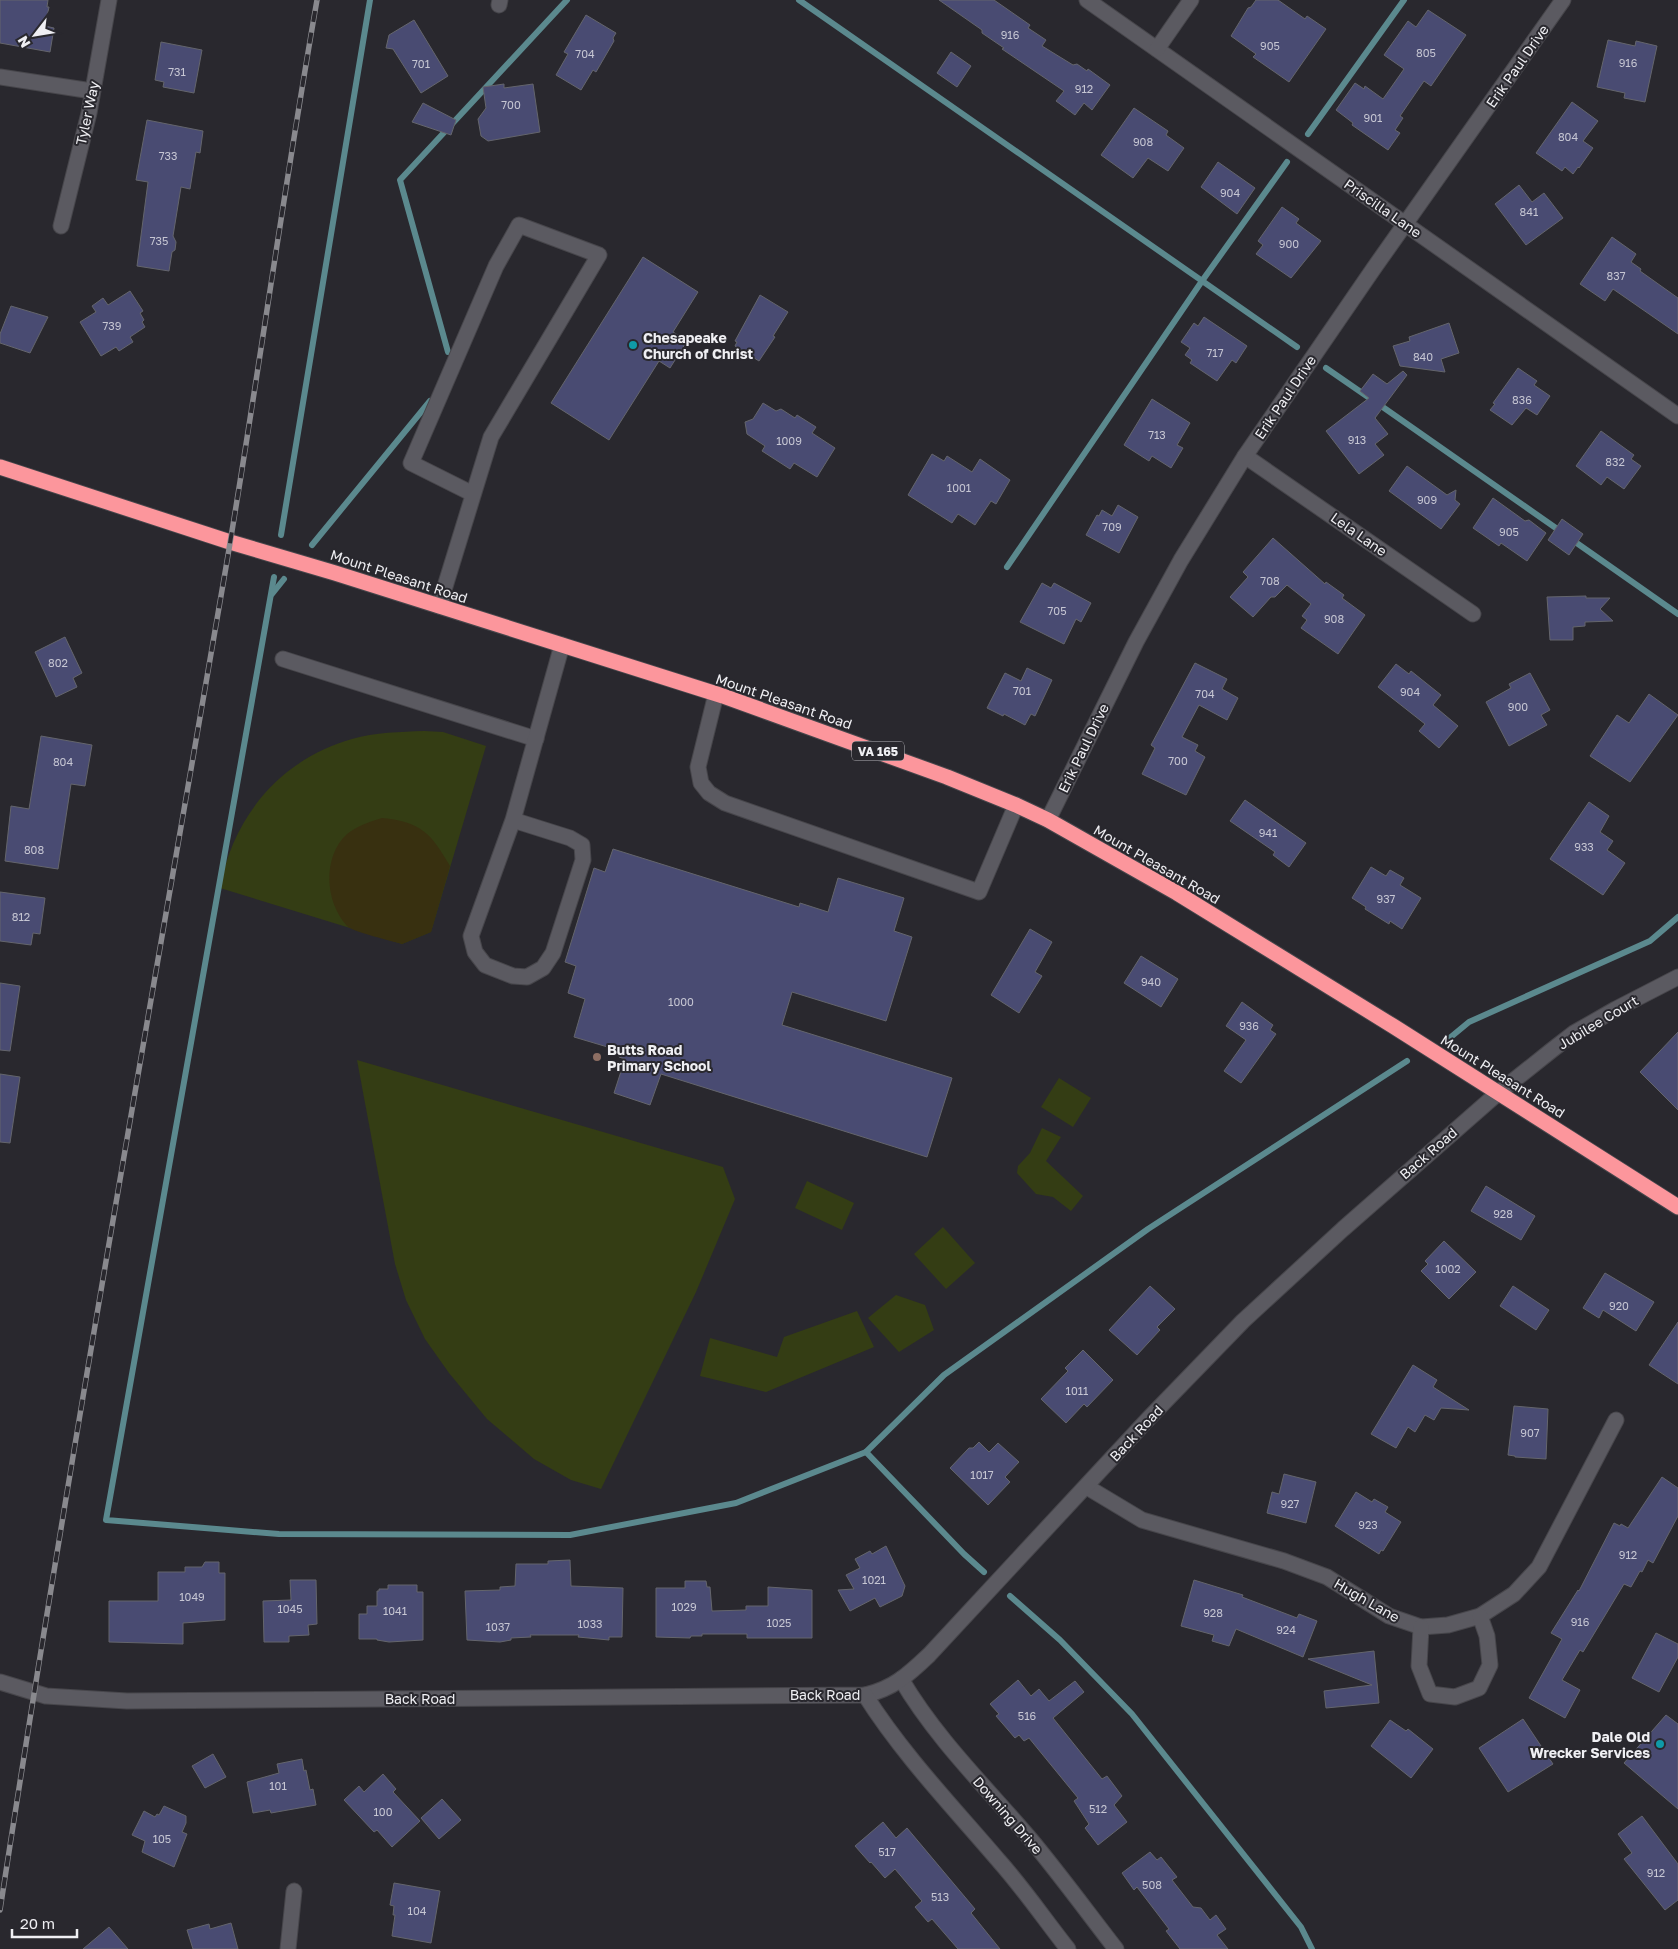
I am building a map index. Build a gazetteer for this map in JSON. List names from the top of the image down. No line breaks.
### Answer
{"streets":{"highway":["Mount Pleasant Road","VA 165"],"street":["Erik Paul Drive","Tyler Way","Priscilla Lane","Lela Lane","Jubilee Court","Back Road","Hugh Lane","Downing Drive"]},"crossings":[["Erik Paul Drive","Priscilla Lane"],["Erik Paul Drive","Lela Lane"],["Erik Paul Drive","Mount Pleasant Road"],["Mount Pleasant Road","Jubilee Court"],["Mount Pleasant Road","Back Road"],["Jubilee Court","Back Road"],["Back Road","Hugh Lane"],["Back Road","Downing Drive"]],"places":["Chesapeake Church of Christ","Butts Road Primary School","Dale Old Wrecker Services"],"house_numbers":["916","905","805","704","916","701","731","912","700","901","804","908","733","904","841","735","900","837","739","717","840","836","713","913","1009","832","1001","909","709","905","708","705","908","802","701","904","704","900","700","804","941","933","808","937","812","940","1000","936","928","1002","920","1011","907","1017","927","923","912","1021","1049","1029","1045","1041","928","916","1025","1033","1037","924","516","101","512","100","105","517","912","508","513","104"],"scale_bar":"20 m","north":"bottom left"}
